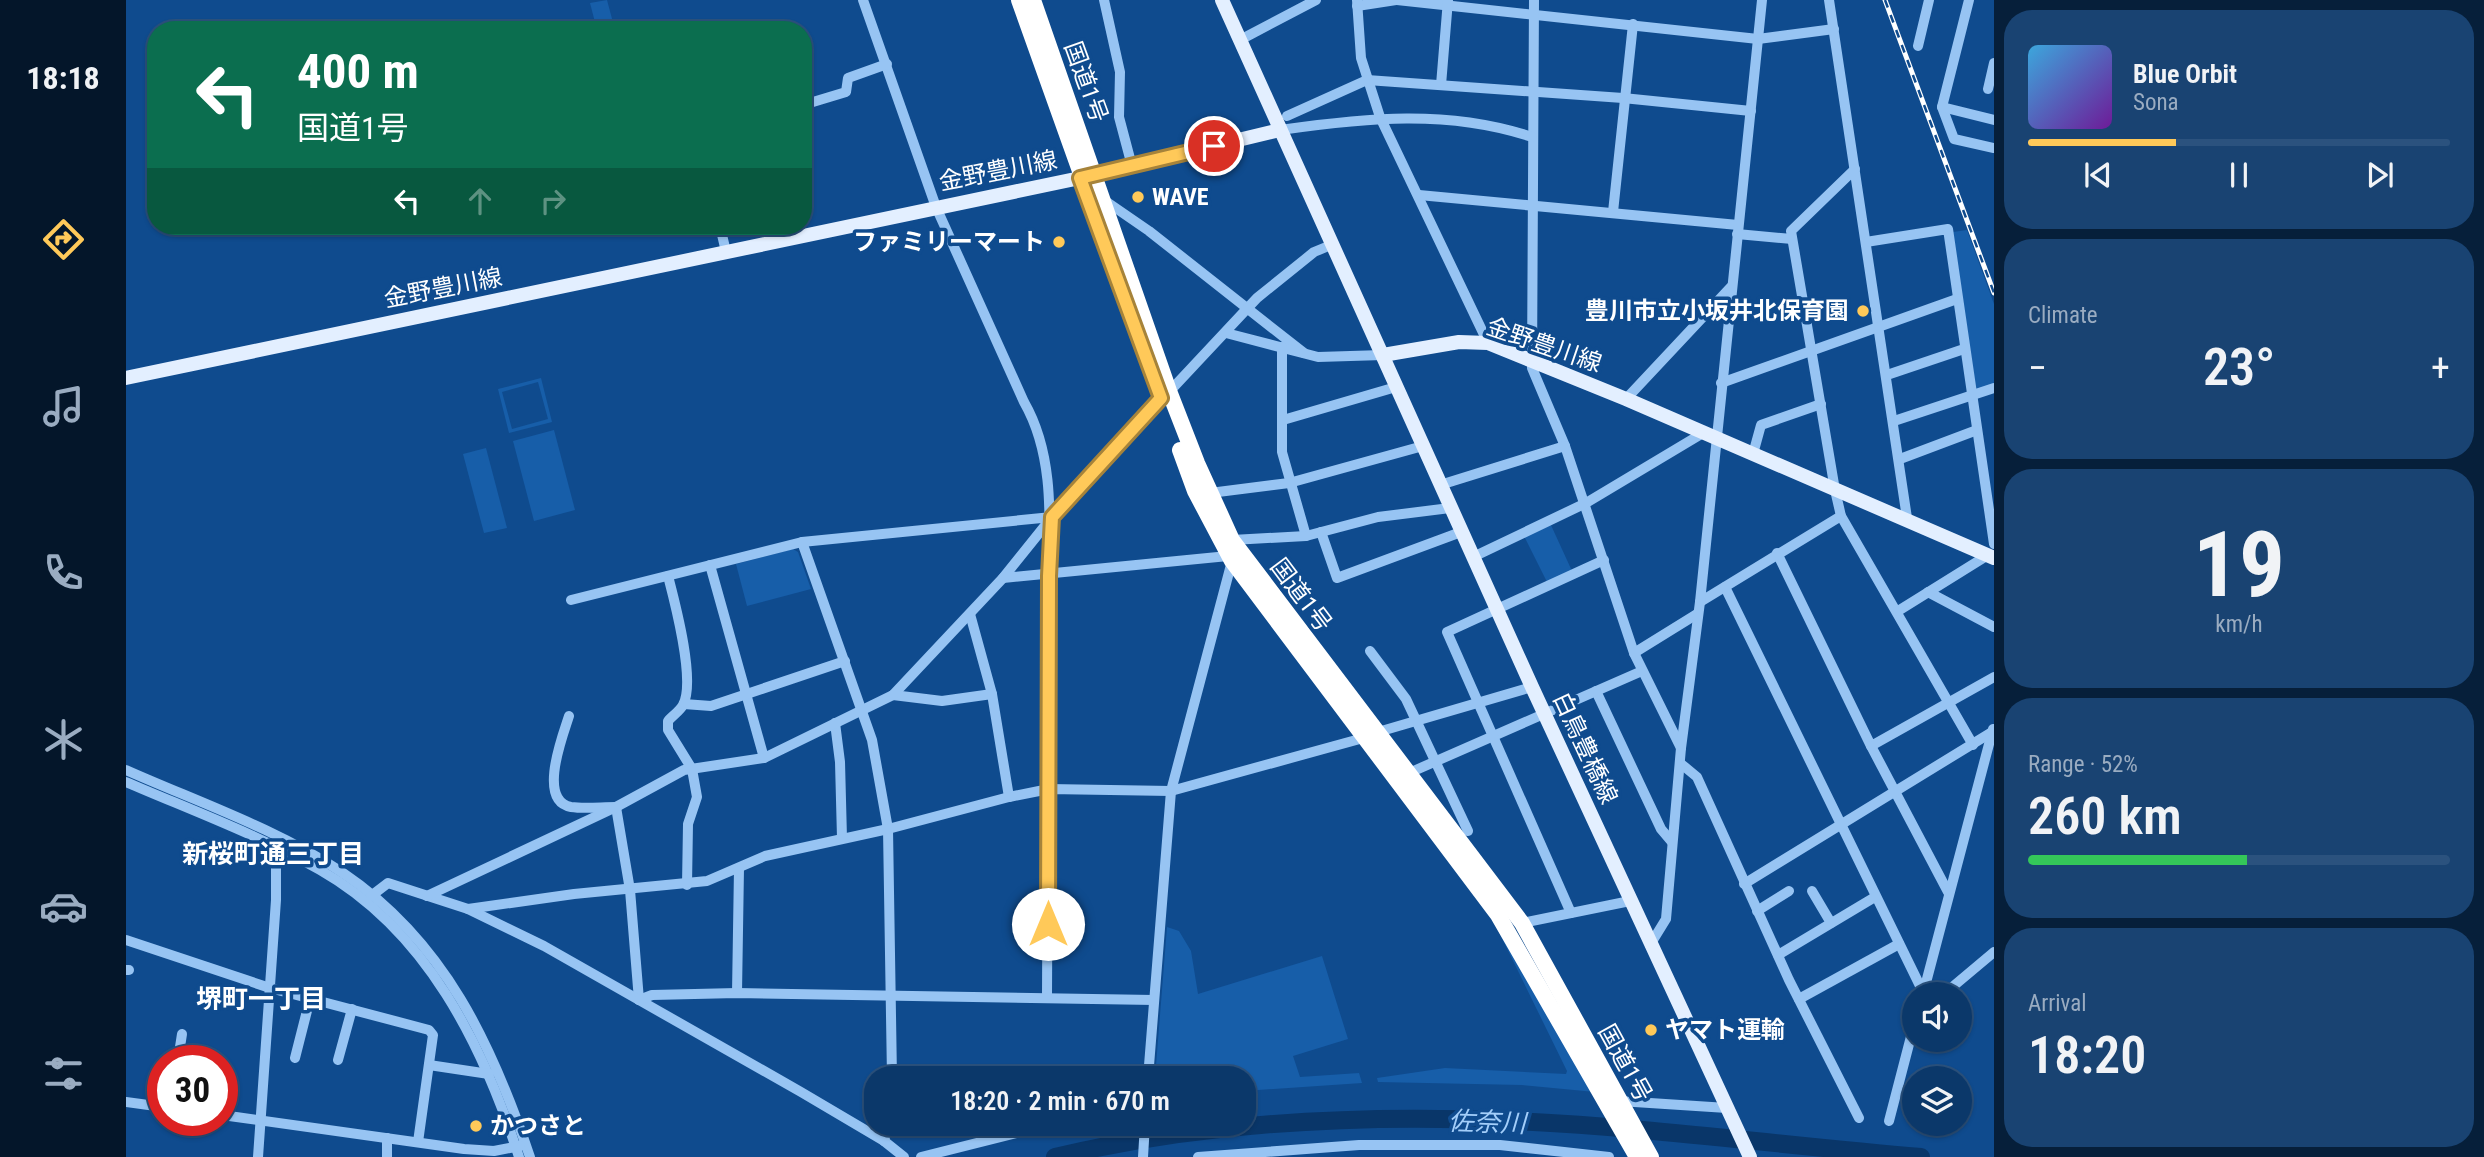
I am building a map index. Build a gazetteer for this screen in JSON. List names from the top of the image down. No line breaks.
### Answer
{"streets":{"highway":["国道1号"],"main road":["金野豊川線","白鳥豊橋線"]},"crossings":[["国道1号","金野豊川線"],["金野豊川線","白鳥豊橋線"]],"districts":["新桜町通三丁目","堺町一丁目"],"water":["佐奈川"],"places":["WAVE","ファミリーマート","豊川市立小坂井北保育園","ヤマト運輸","かつさと"],"page":{"tabs":"18:18","turn":["400 m","国道1号"],"song":["Blue Orbit","Sona"],"tile":["Climate",["19","km/h"],["Range · 52%","260 km"],["Arrival","18:20"]],"heat":["−","23°","+"],"limit":"30","trip":"18:20 · 2 min · 670 m"}}
